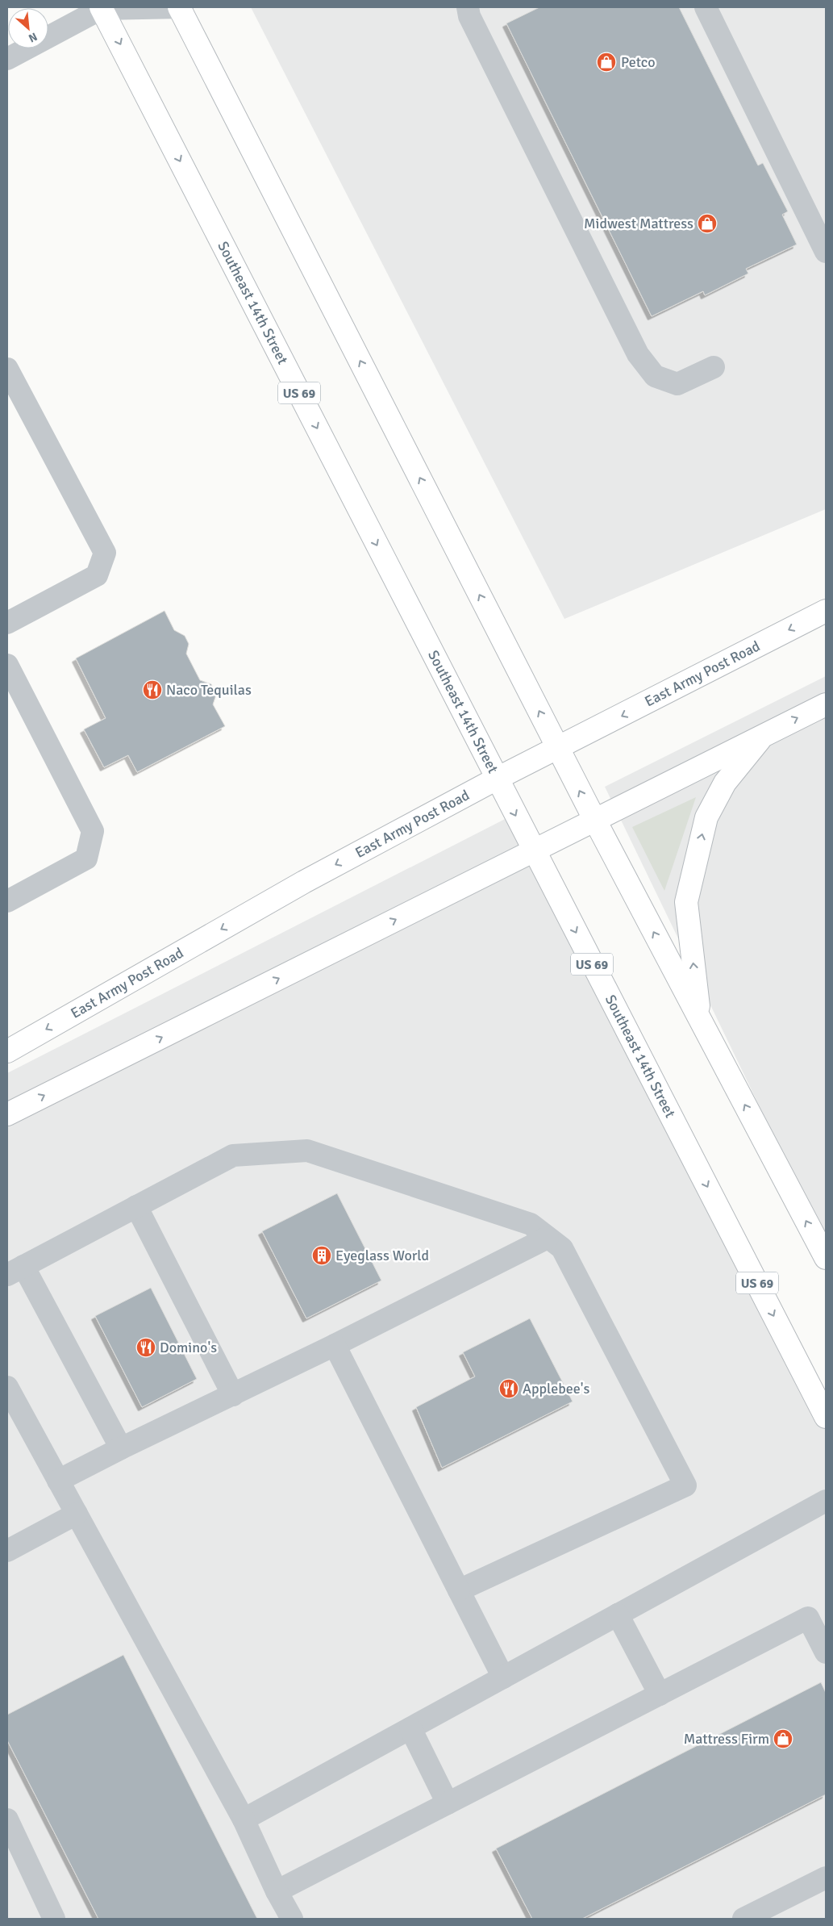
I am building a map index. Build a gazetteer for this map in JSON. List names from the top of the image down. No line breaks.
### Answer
{"streets":{"main road":["Southeast 14th Street","US 69","East Army Post Road"]},"crossings":[["Southeast 14th Street","East Army Post Road"]],"places":{"shop":["Petco","Midwest Mattress","Mattress Firm"],"restaurant":["Naco Tequilas","Domino's","Applebee's"],"building":["Eyeglass World"]},"north":"bottom right"}
